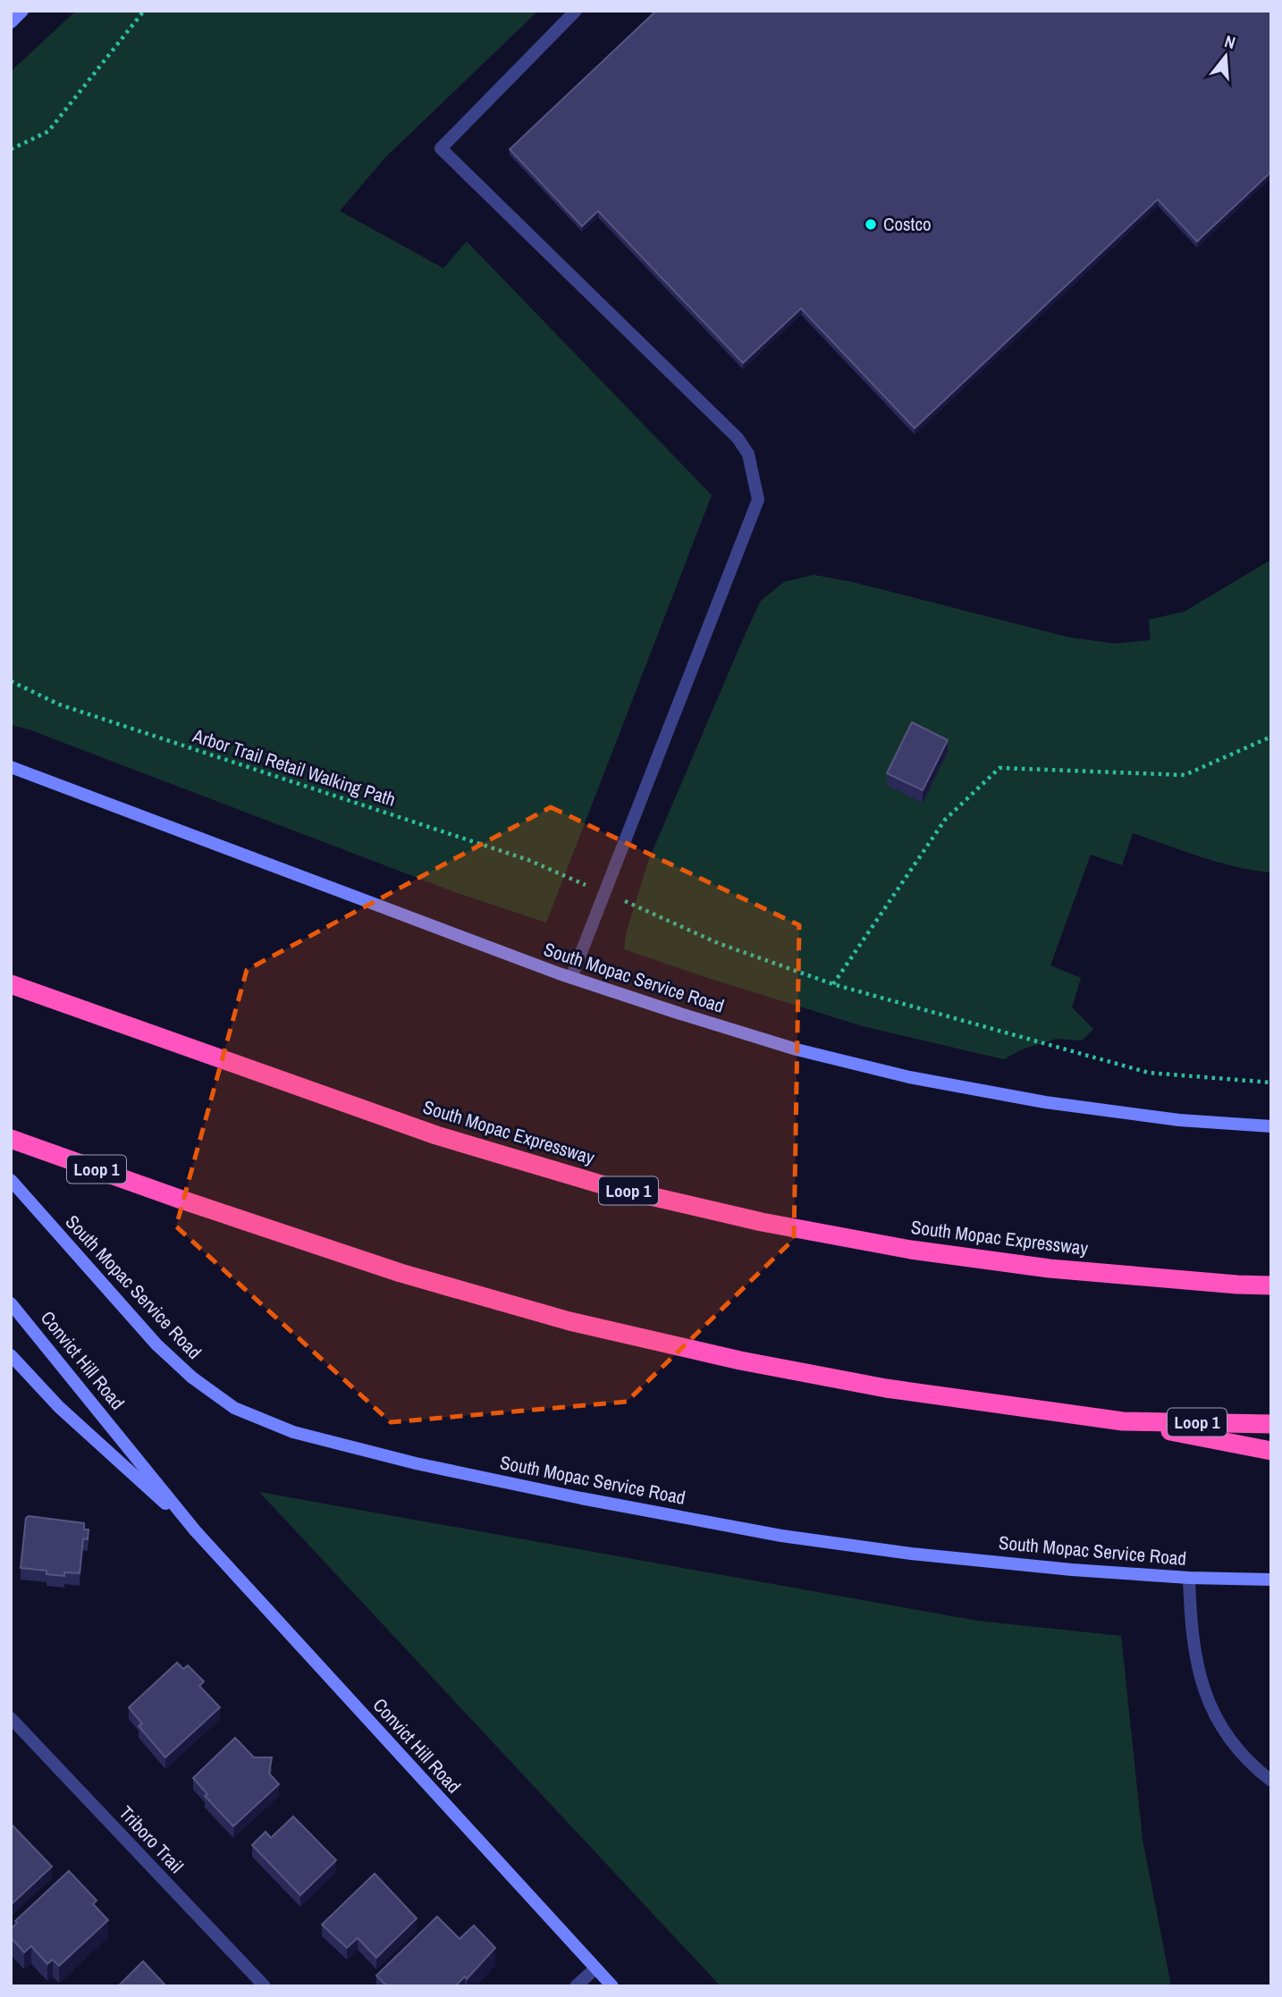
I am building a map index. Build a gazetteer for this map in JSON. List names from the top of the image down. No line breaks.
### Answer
{"streets":{"highway":["South Mopac Expressway","Loop 1"],"street":["South Mopac Service Road","Convict Hill Road","Triboro Trail"],"path":["Arbor Trail Retail Walking Path"]},"places":["Costco"],"north":"top"}
